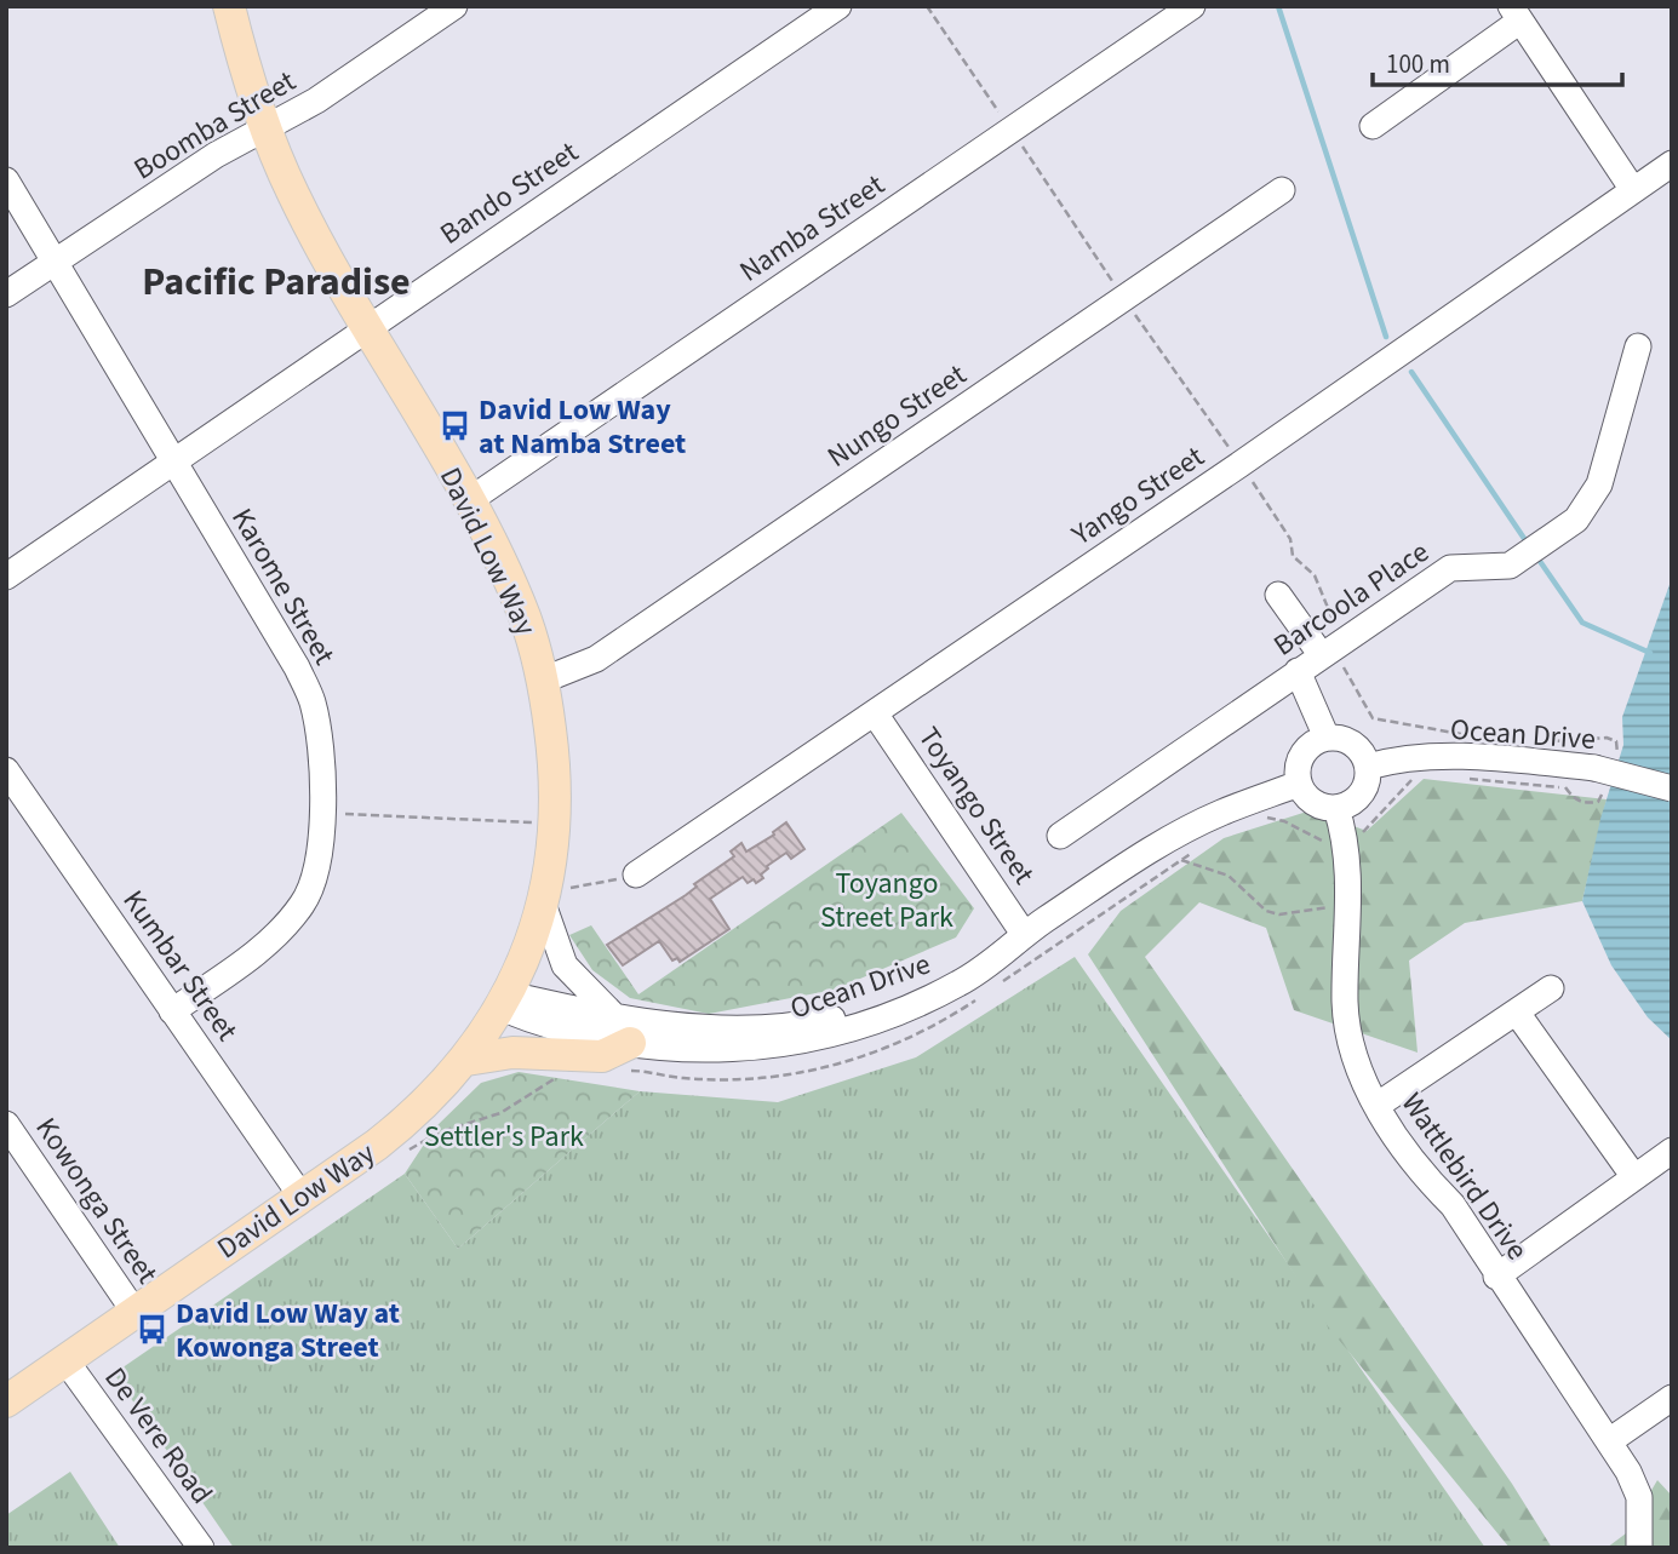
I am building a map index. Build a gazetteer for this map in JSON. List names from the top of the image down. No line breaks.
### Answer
{"streets":{"main road":["David Low Way"],"street":["Boomba Street","Bando Street","Namba Street","Nungo Street","Yango Street","Karome Street","Barcoola Place","Ocean Drive","Toyango Street","Kumbar Street","Wattlebird Drive","Kowonga Street","De Vere Road"]},"crossings":[["Boomba Street","David Low Way"],["Boomba Street","Karome Street"],["Bando Street","David Low Way"],["Bando Street","Karome Street"],["Namba Street","David Low Way"],["Nungo Street","David Low Way"],["Yango Street","Toyango Street"],["David Low Way","Ocean Drive"],["David Low Way","Kumbar Street"],["David Low Way","Kowonga Street"],["David Low Way","De Vere Road"],["Karome Street","Kumbar Street"],["Ocean Drive","Toyango Street"],["Ocean Drive","Wattlebird Drive"]],"districts":["Pacific Paradise"],"parks":["Toyango Street Park","Settler's Park"],"places":{"bus stop":["David Low Way at Namba Street","David Low Way at Kowonga Street"]},"scale_bar":"100 m"}
